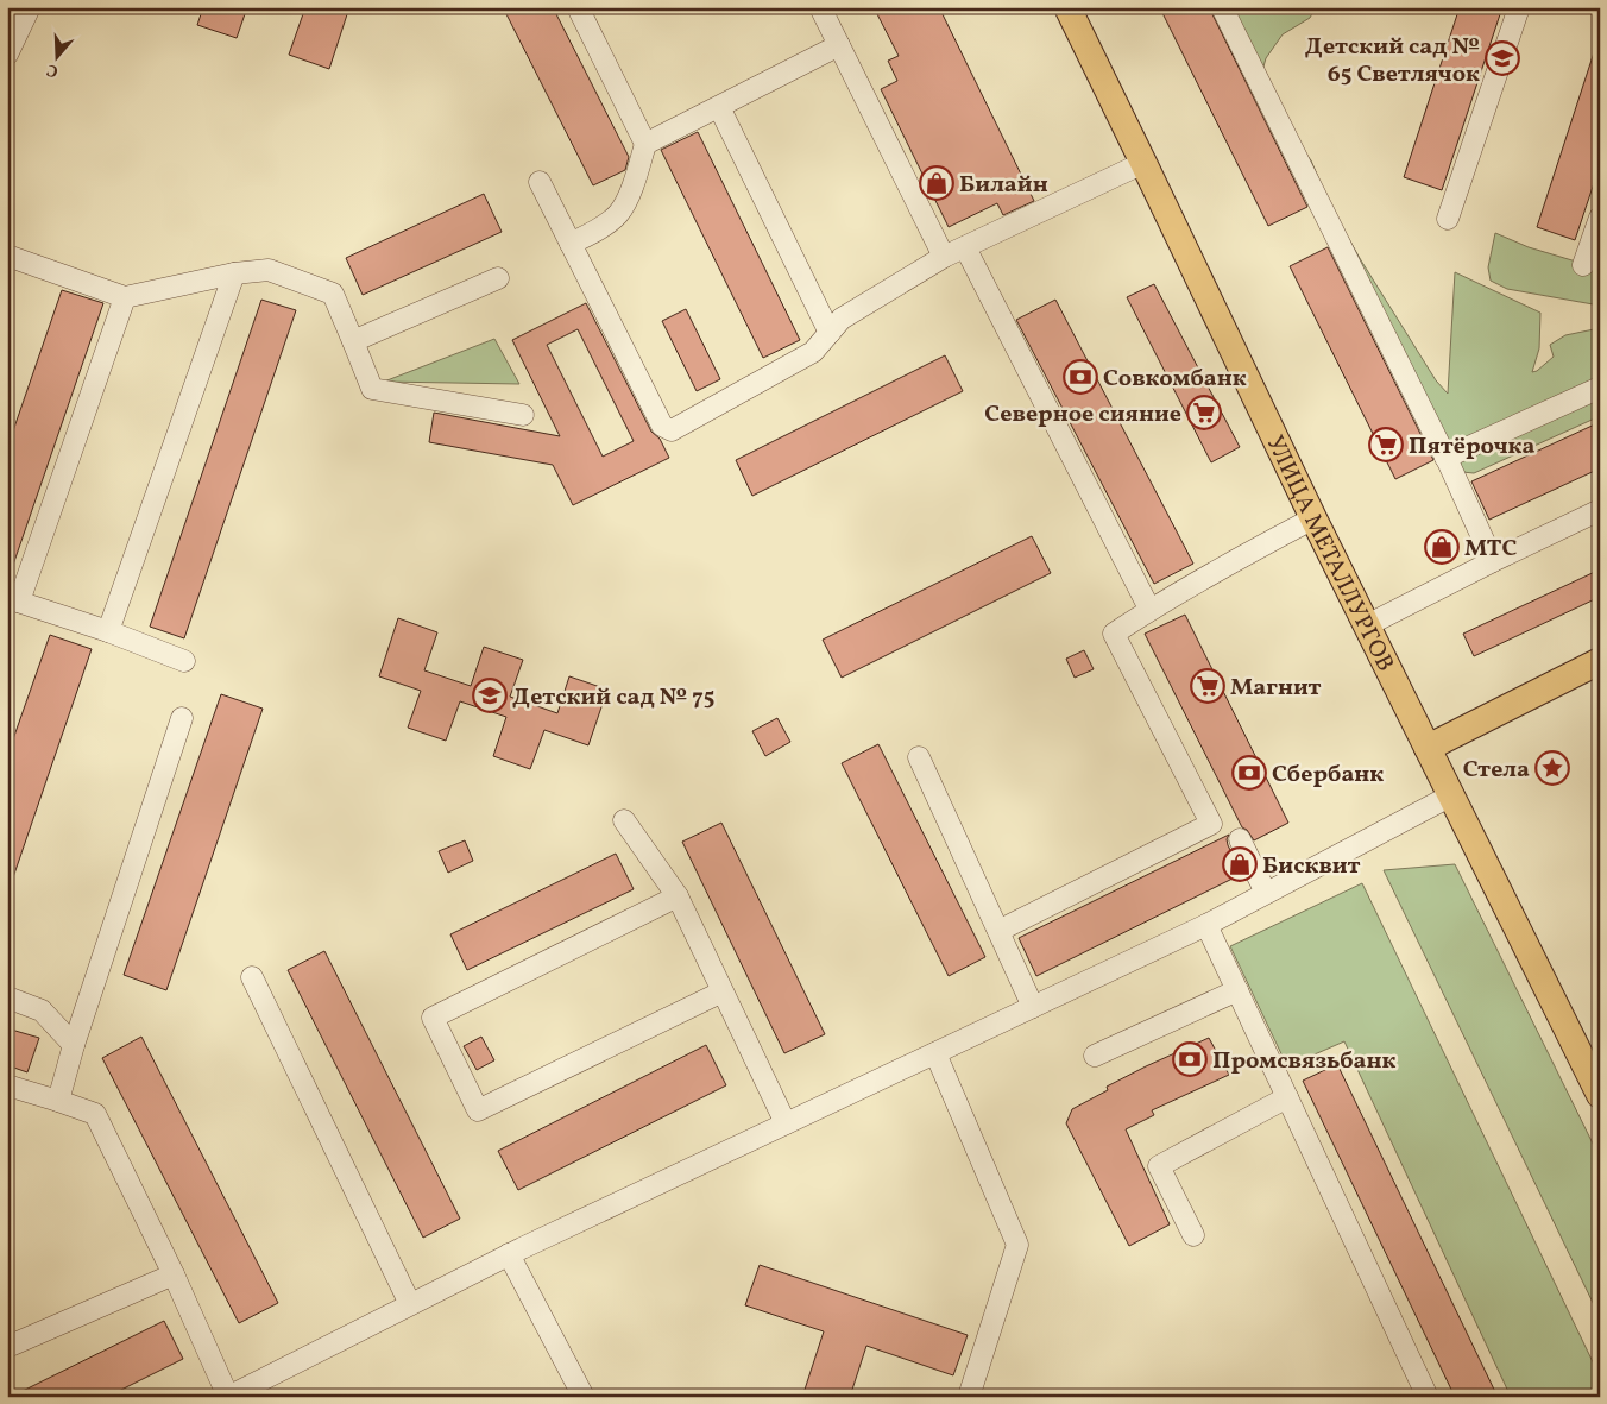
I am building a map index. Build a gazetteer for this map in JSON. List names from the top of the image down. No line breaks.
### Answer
{"streets":{"main road":["УЛИЦА МЕТАЛЛУРГОВ"]},"places":{"school or university":["Детский сад № 65 Светлячок","Детский сад № 75"],"shop":["Билайн","МТС","Бисквит"],"bank":["Совкомбанк","Сбербанк","Промсвязьбанк"],"supermarket":["Северное сияние","Пятёрочка","Магнит"],"place":["Стела"]},"north":"bottom"}
